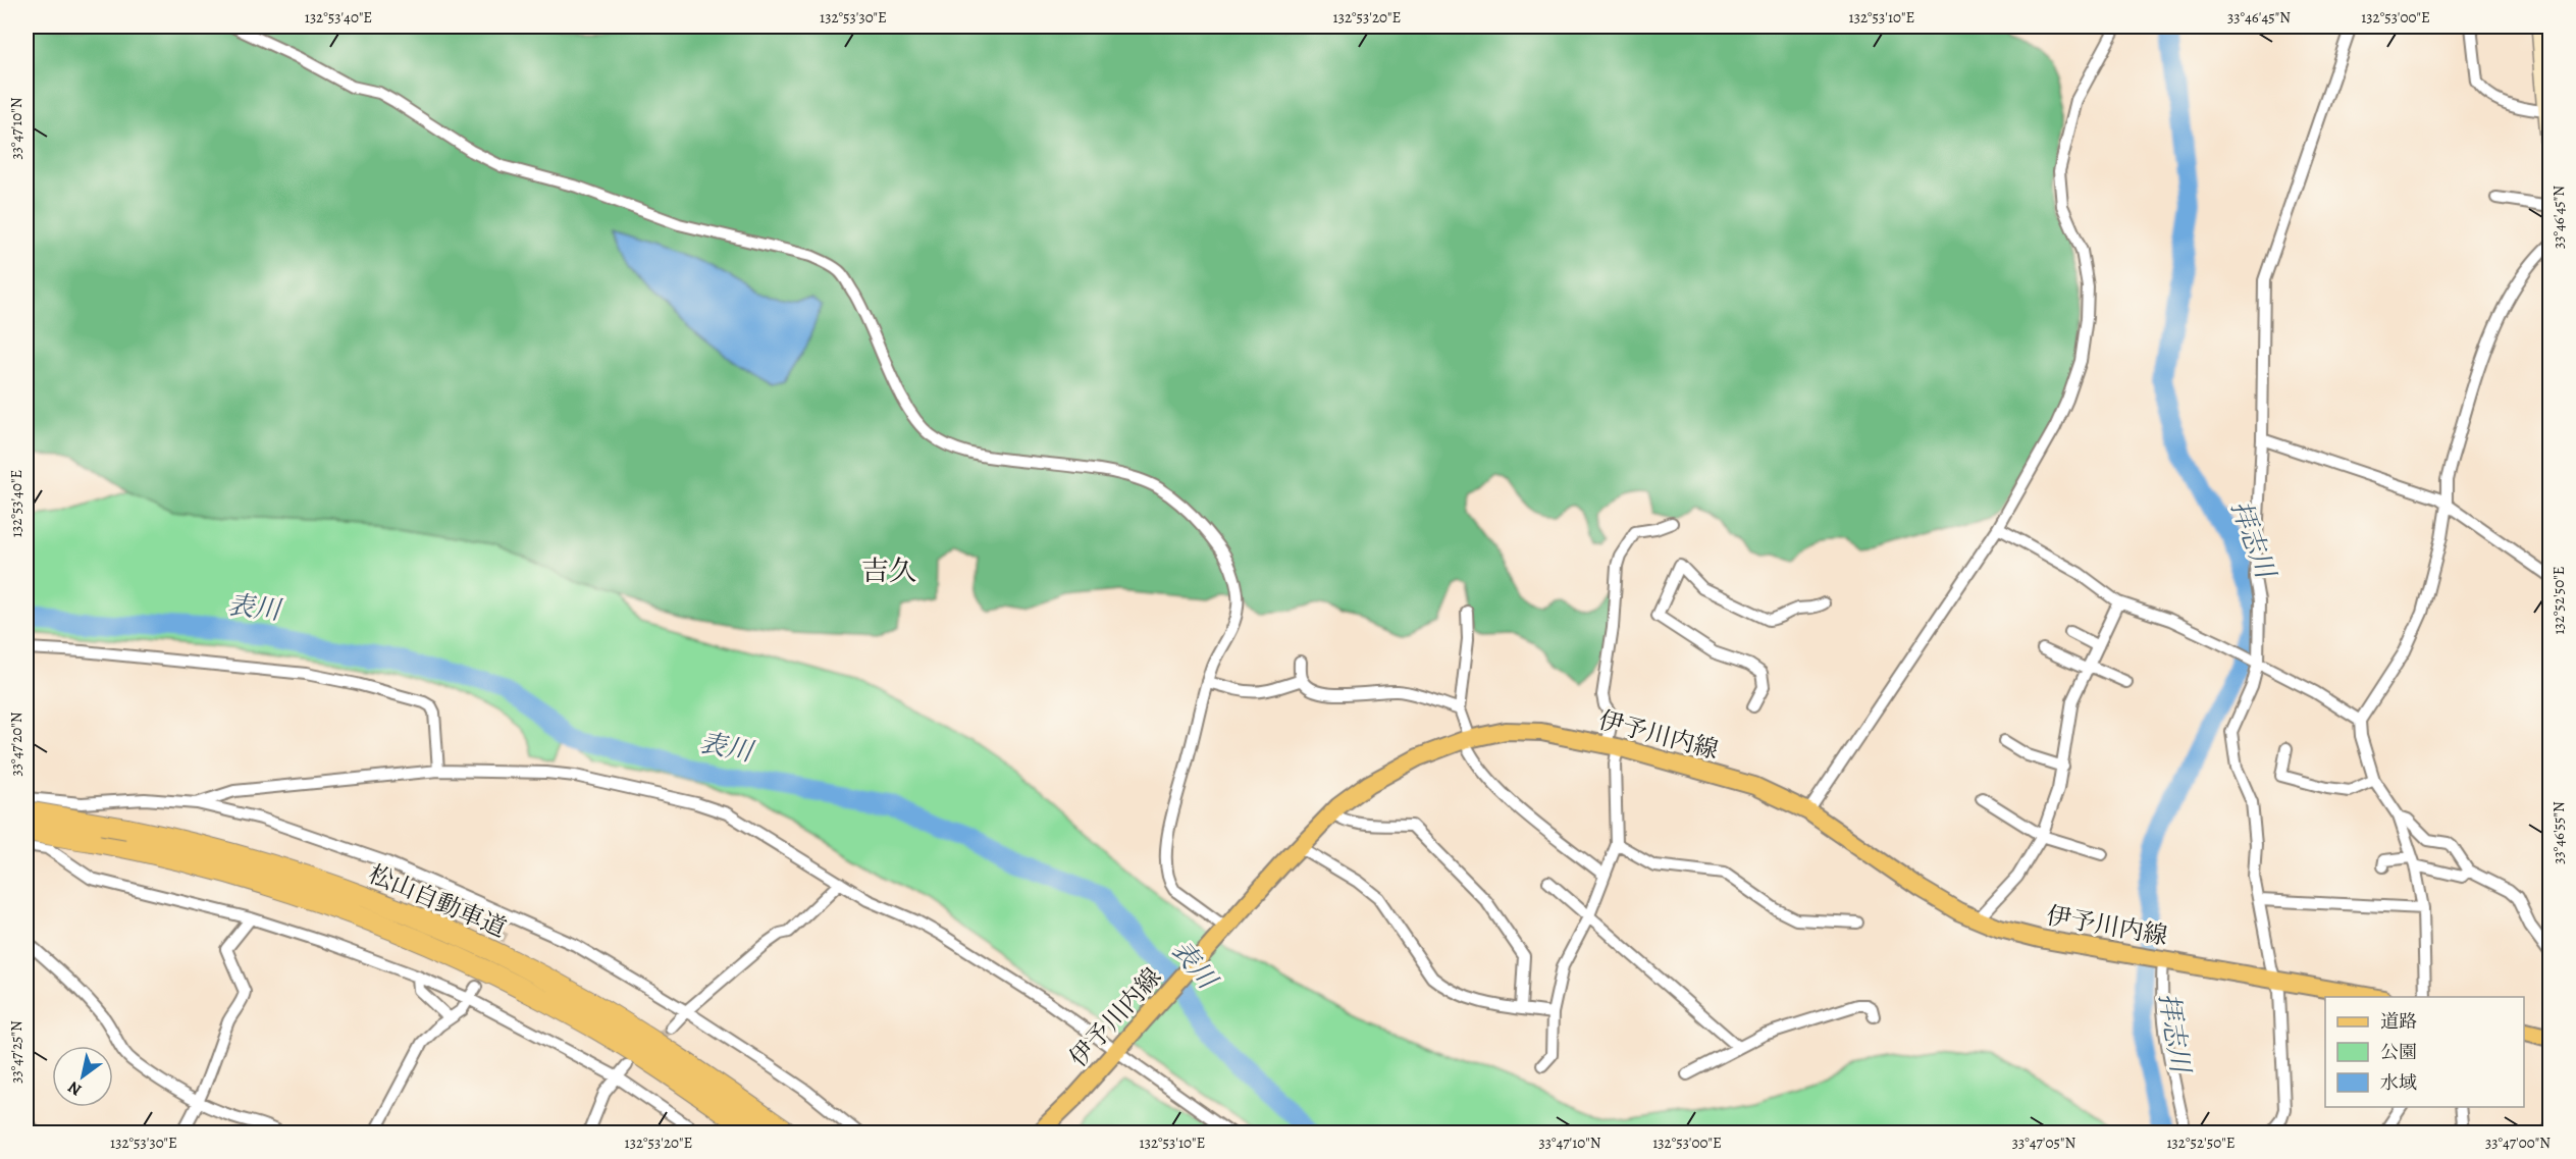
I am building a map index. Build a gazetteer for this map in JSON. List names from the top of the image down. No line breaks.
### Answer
{"streets":{"highway":["松山自動車道"],"main road":["伊予川内線"]},"districts":["吉久"],"water":["拝志川","表川"],"legend":["道路","公園","水域"],"north":"bottom left","coordinates":["132°53'40\"E","132°53'30\"E","132°53'20\"E","132°53'10\"E","33°46'45\"N","132°53'00\"E","33°47'10\"N","132°52'50\"E","33°47'20\"N","33°46'55\"N","33°47'25\"N","33°47'05\"N","33°47'00\"N"]}
